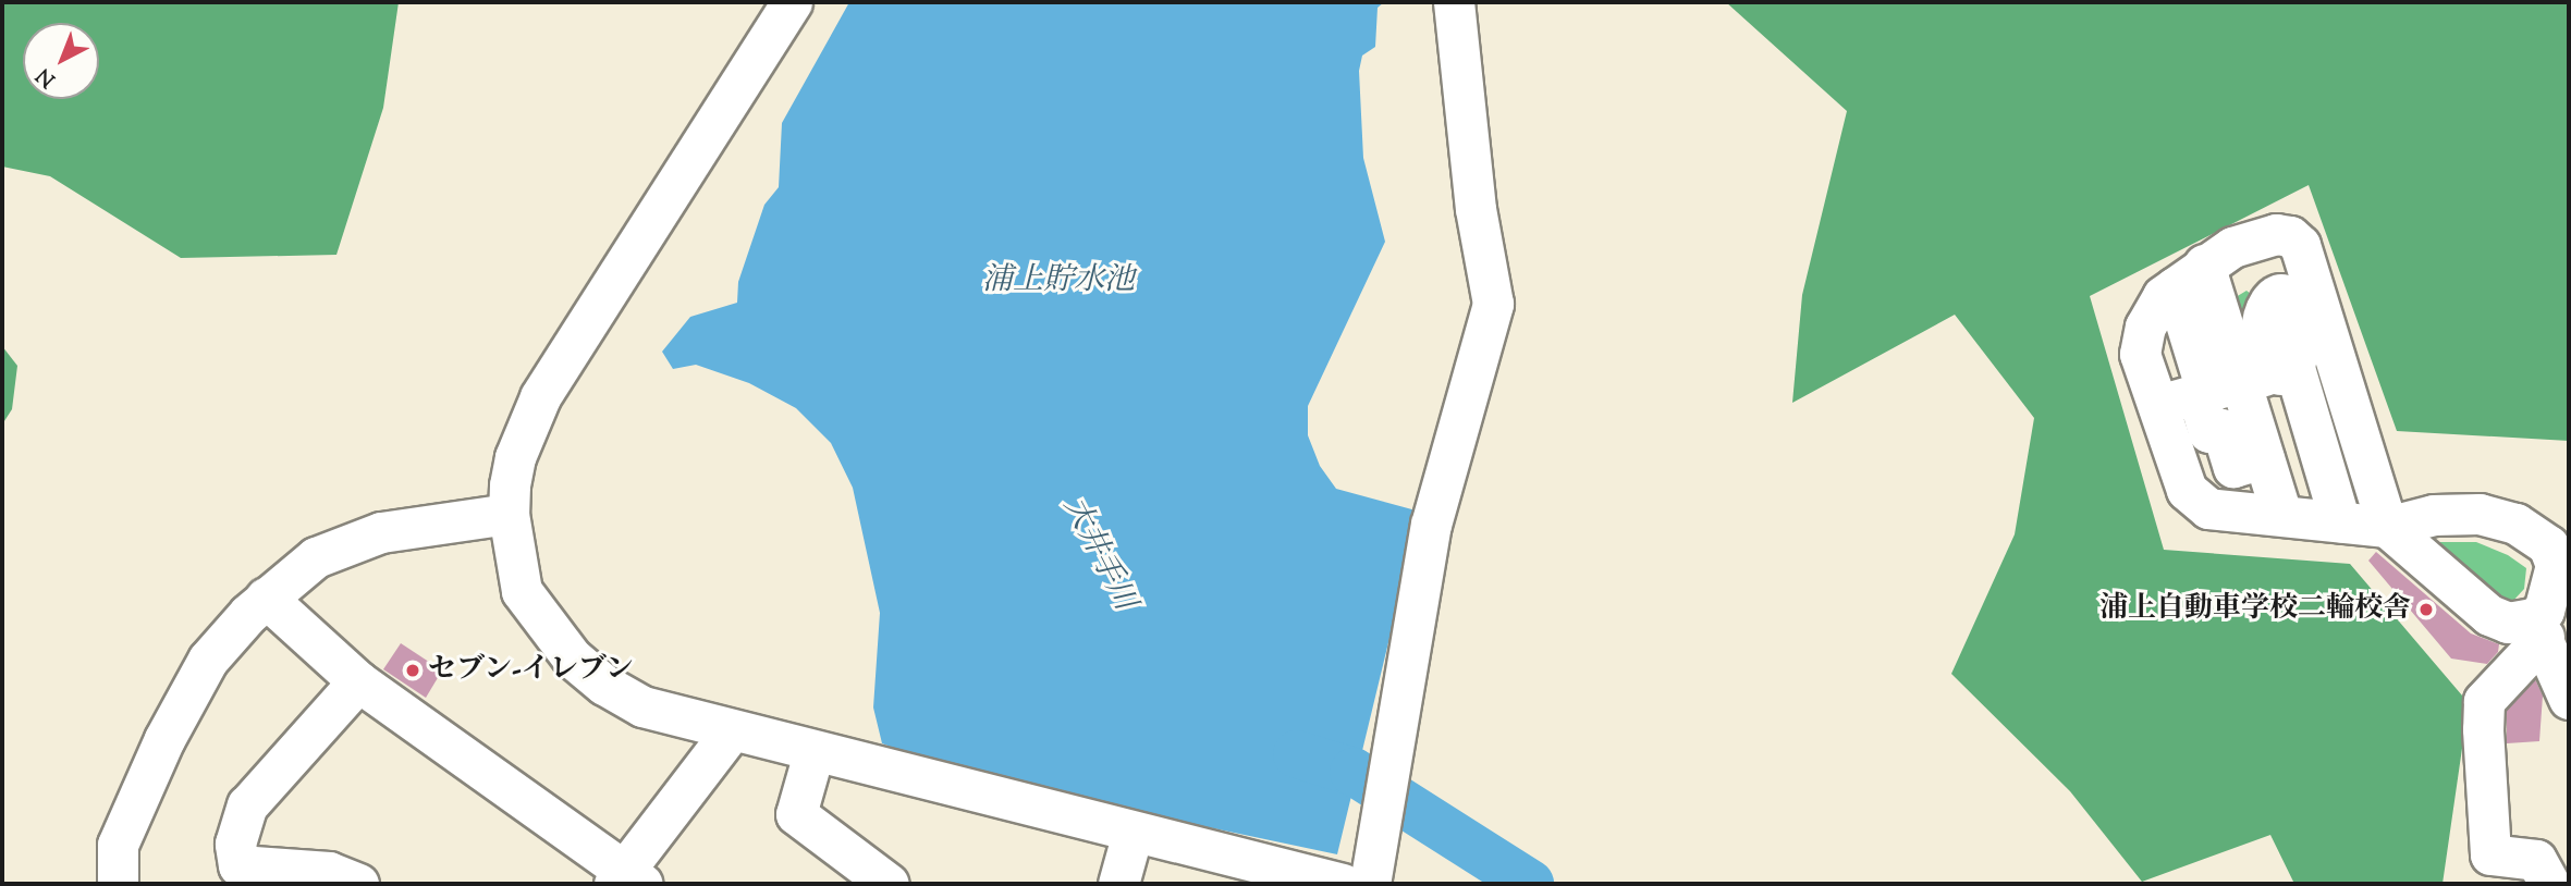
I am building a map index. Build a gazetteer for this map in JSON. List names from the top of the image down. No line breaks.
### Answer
{"water":["浦上貯水池","大井手川"],"places":["浦上自動車学校二輪校舎","セブン-イレブン"],"north":"bottom left"}
